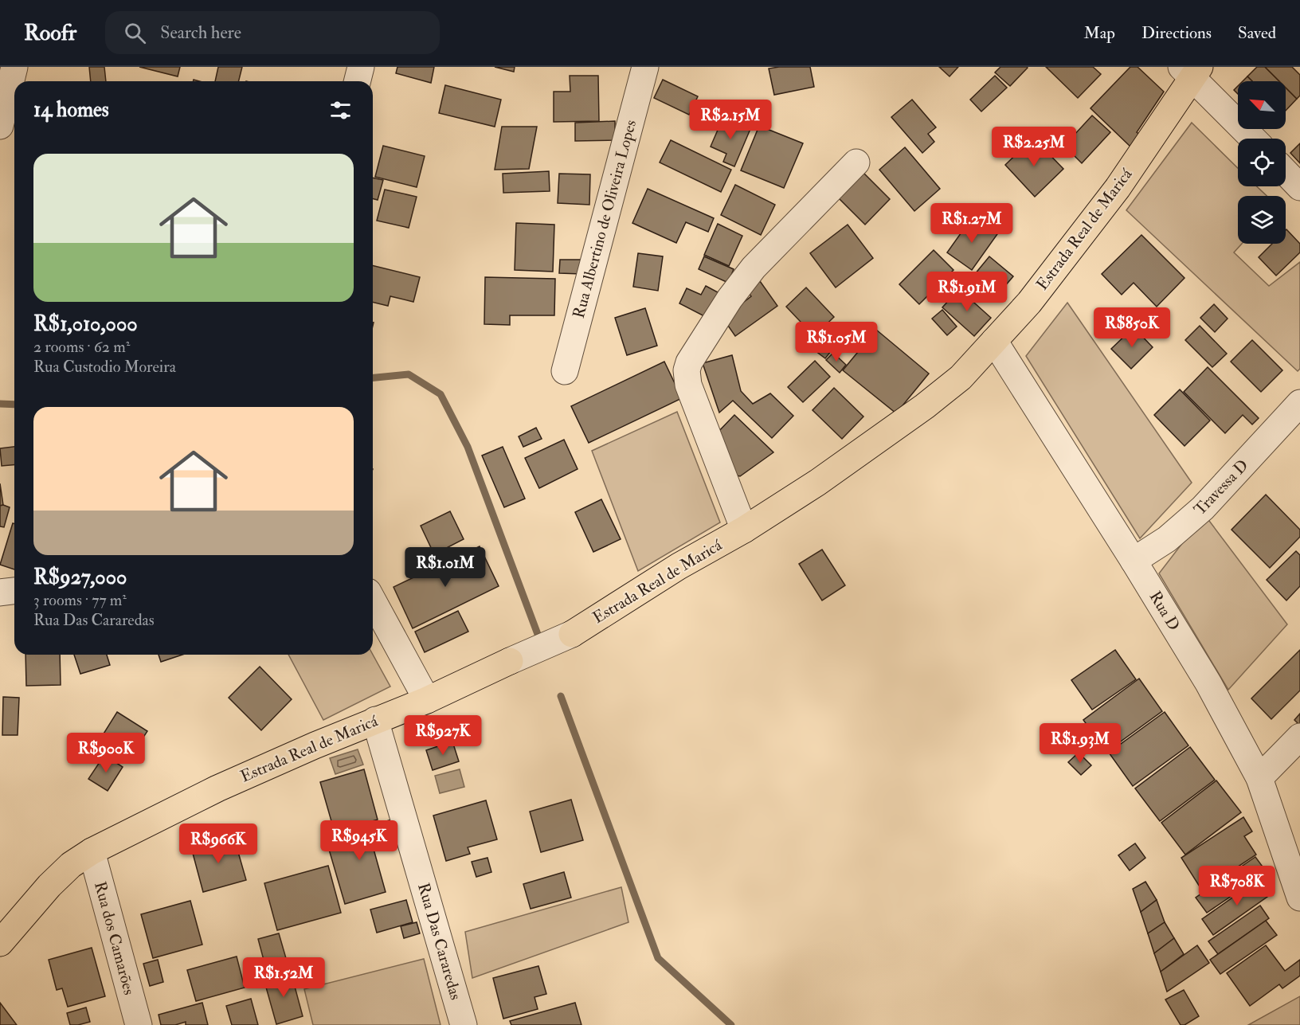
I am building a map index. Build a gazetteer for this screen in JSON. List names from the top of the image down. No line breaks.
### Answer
{"streets":{"main road":["Estrada Real de Maricá"],"street":["Rua Albertino de Oliveira Lopes","Travessa D","Rua D","Rua dos Camarões","Rua Das Cararedas"]},"crossings":[["Estrada Real de Maricá","Rua D"],["Estrada Real de Maricá","Rua dos Camarões"],["Estrada Real de Maricá","Rua Das Cararedas"],["Travessa D","Rua D"]],"north":"top left","page":{"header":"Roofr","search":"Search here","nav":["Map","Directions","Saved"],"heading":"14 homes","price":["R$2.15M","R$2.25M","R$1.27M","R$1.91M","R$850K","R$1.05M","R$1.01M","R$927K","R$1.93M","R$900K","R$945K","R$966K","R$708K","R$1.52M"],"list":[{"name":"R$1,010,000","note":"2 rooms · 62 m² · Rua Custodio Moreira"},{"name":"R$927,000","note":"3 rooms · 77 m² · Rua Das Cararedas"}]}}
